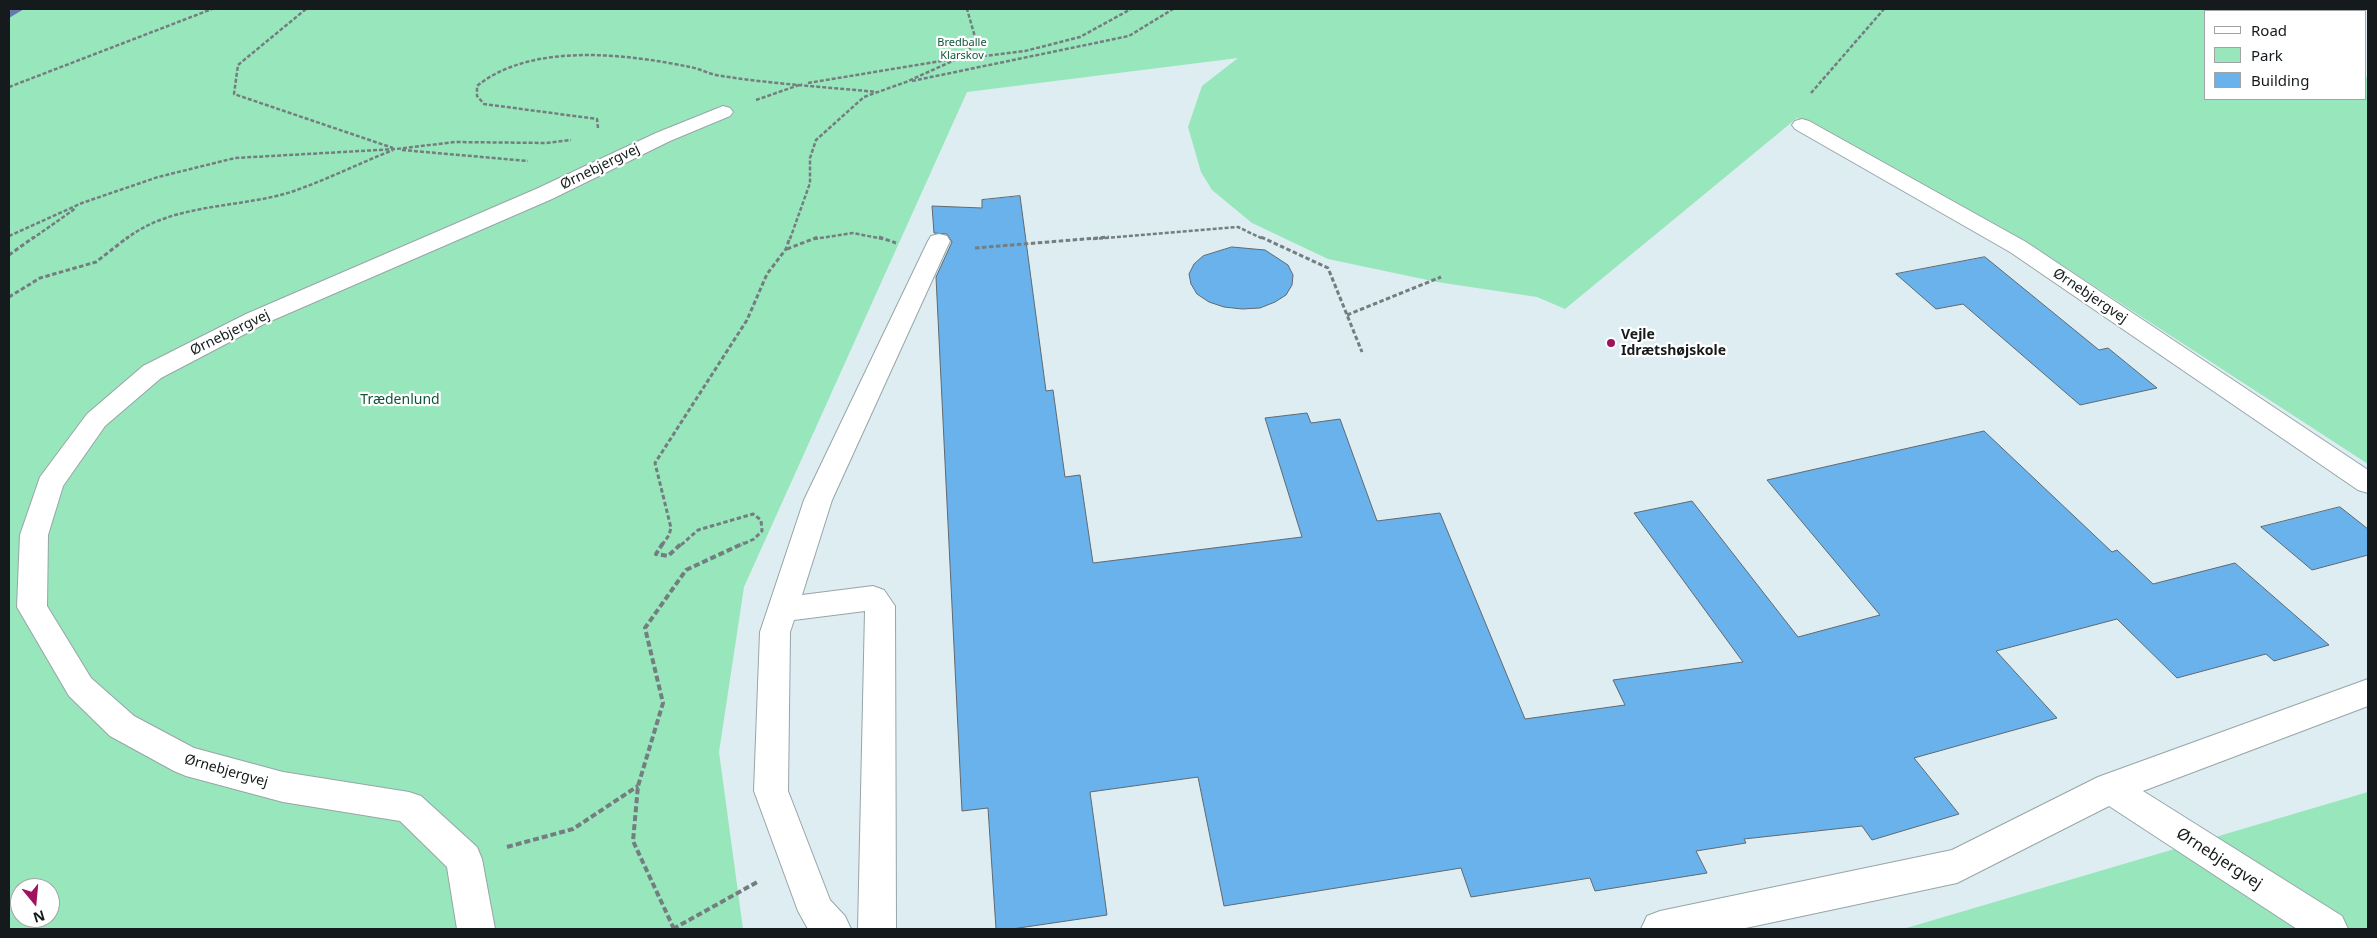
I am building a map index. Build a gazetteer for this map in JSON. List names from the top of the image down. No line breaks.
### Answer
{"streets":{"street":["Ørnebjergvej"]},"parks":["Bredballe Klarskov","Trædenlund"],"places":["Vejle Idrætshøjskole"],"legend":["Road","Park","Building"],"north":"bottom"}
